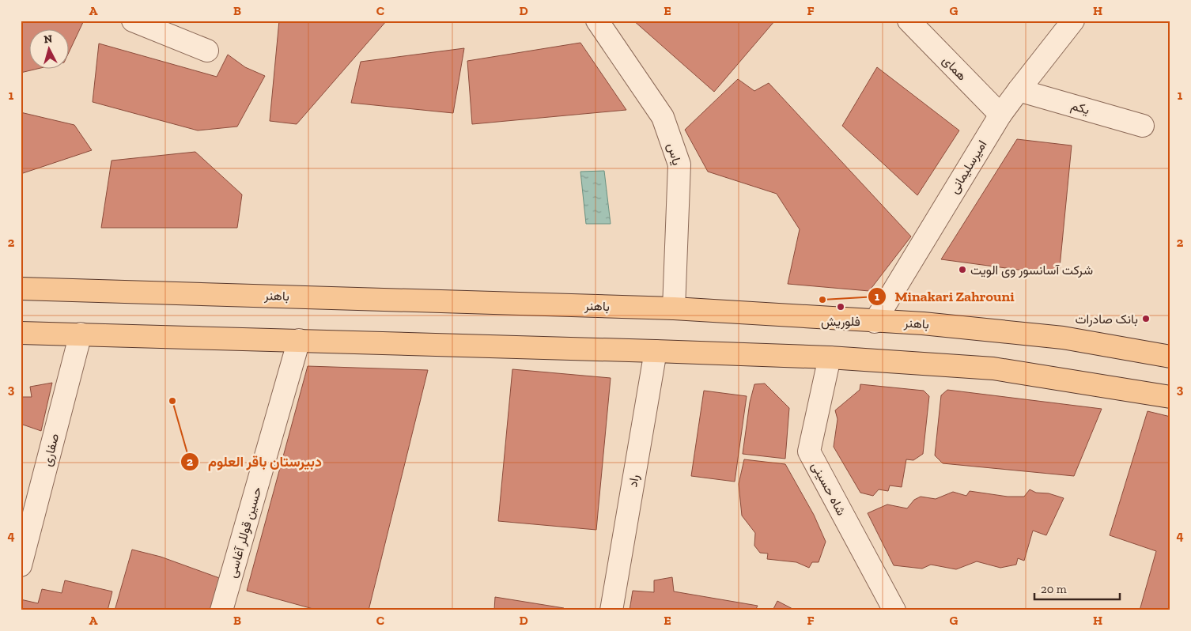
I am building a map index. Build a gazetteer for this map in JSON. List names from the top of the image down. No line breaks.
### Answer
{"streets":{"main road":["باهنر"],"street":["همای","یکم","یاس","امیرسلیمانی","صفاری","راد","شاه حسینی","حسین قوللر آغاسی"]},"crossings":[["همای","امیرسلیمانی"],["یکم","امیرسلیمانی"],["یاس","باهنر"],["امیرسلیمانی","باهنر"]],"places":["شرکت آسانسور وی الویت","Minakari Zahrouni","فلوریش","بانک صادرات","دبیرستان باقر العلوم"],"scale_bar":"20 m","north":"top","grid":{"columns":["A","B","C","D","E","F","G","H"],"rows":["1","2","3","4"]}}
